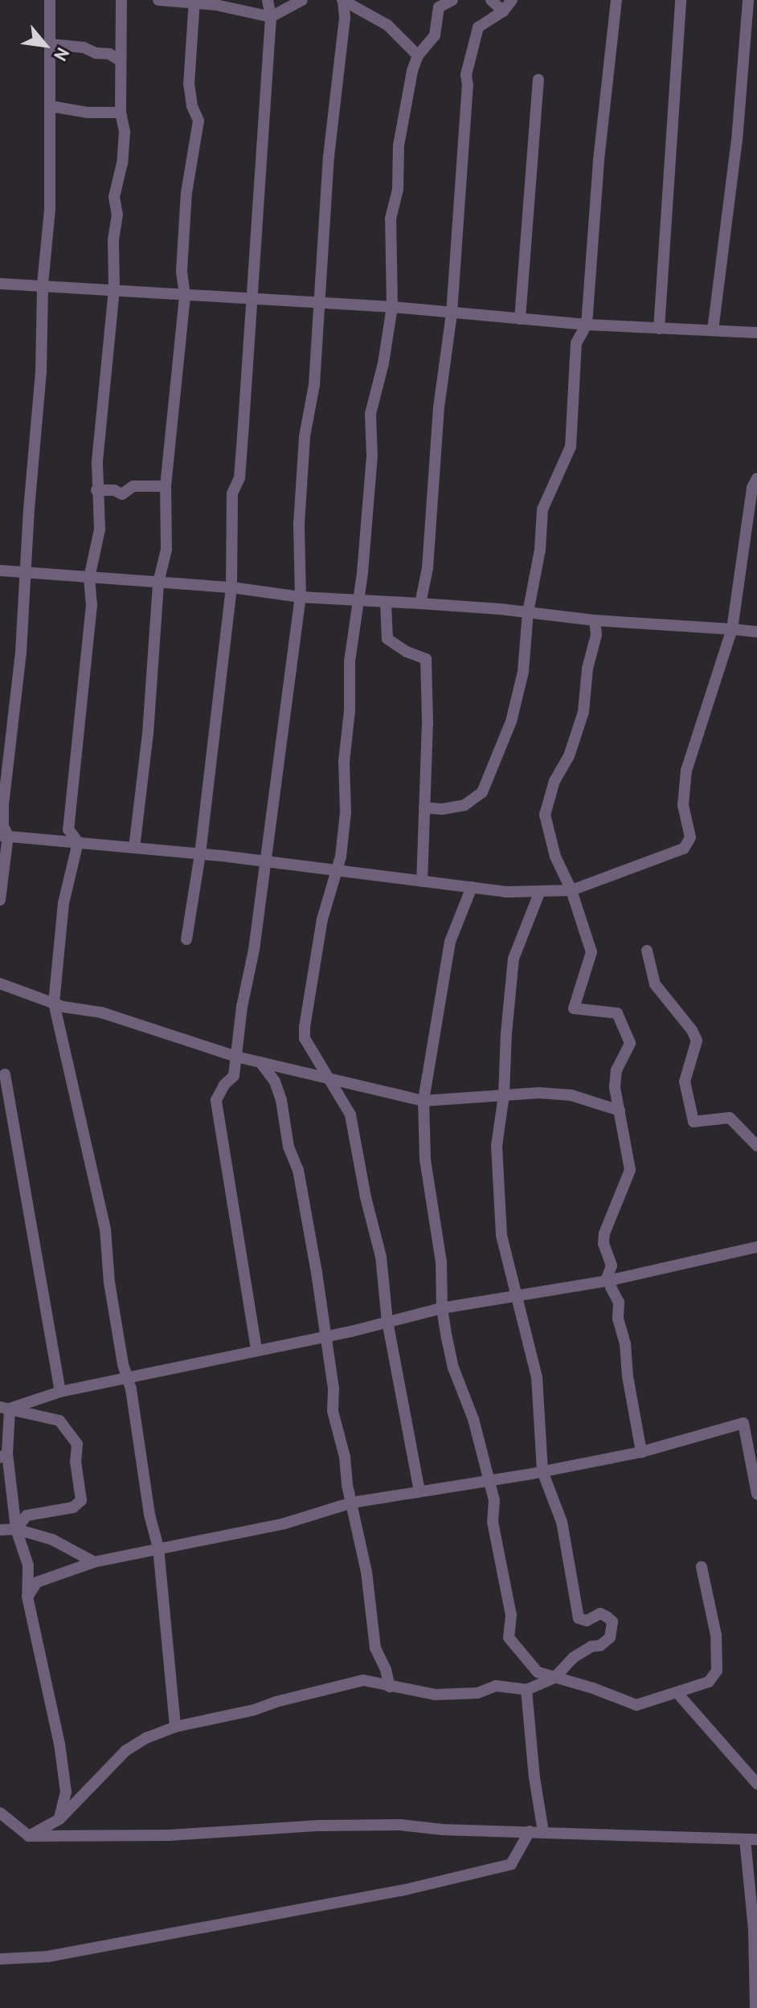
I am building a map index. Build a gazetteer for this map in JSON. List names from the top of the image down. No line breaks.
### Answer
{"north":"bottom right"}
